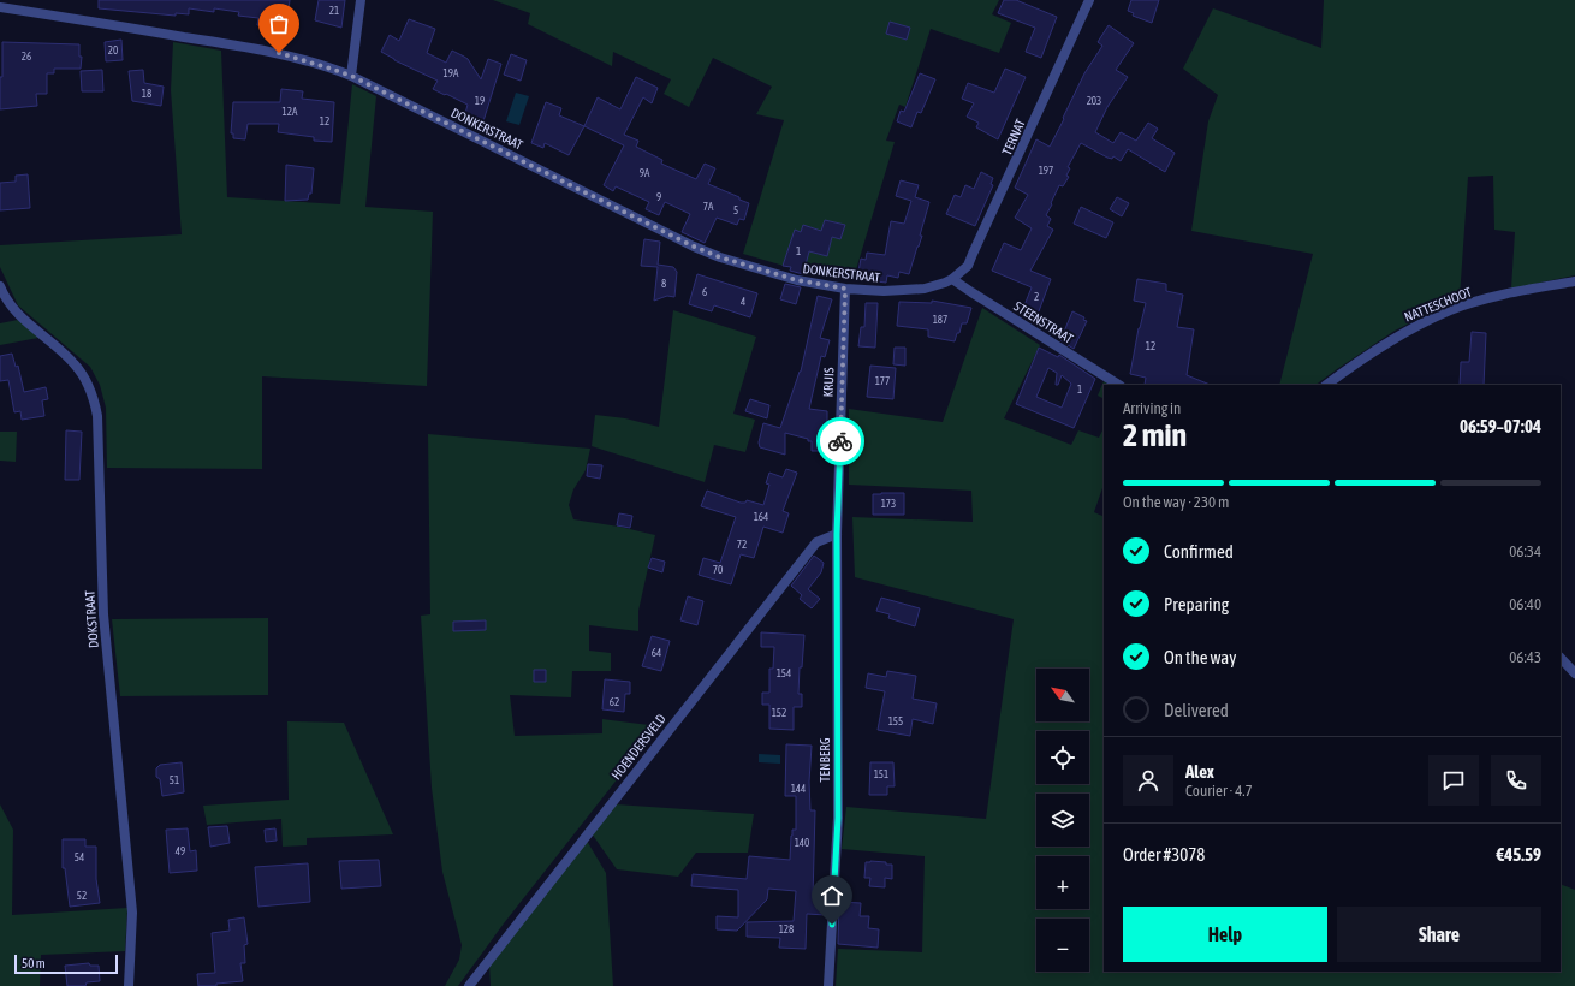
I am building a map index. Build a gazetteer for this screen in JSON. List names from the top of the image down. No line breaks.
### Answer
{"streets":{"street":["DONKERSTRAAT","TERNAT","NATTESCHOOT","STEENSTRAAT","KRUIS","DOKSTRAAT","HOENDERSVELD","TENBERG"]},"crossings":[["DONKERSTRAAT","TERNAT"],["DONKERSTRAAT","STEENSTRAAT"],["DONKERSTRAAT","KRUIS"],["TERNAT","STEENSTRAAT"],["KRUIS","HOENDERSVELD"],["KRUIS","TENBERG"],["HOENDERSVELD","TENBERG"]],"house_numbers":["21","20","26","19A","18","19","203","12A","12","197","9A","9","7A","5","1","8","6","2","4","187","12","177","1","173","164","72","70","64","154","62","152","155","151","51","144","140","49","54","52","128"],"scale_bar":"50 m","north":"top left","page":{"heading":["2 min","Arriving in","06:59–07:04"],"panel":["Alex","Courier · 4.7","Order #3078","€45.59"],"bar":"On the way · 230 m","list":[["Confirmed","06:34"],["Preparing","06:40"],["On the way","06:43"],"Delivered"],"map_buttons":["+","−"],"buttons":["Help","Share"],"scale":"50 m"}}
